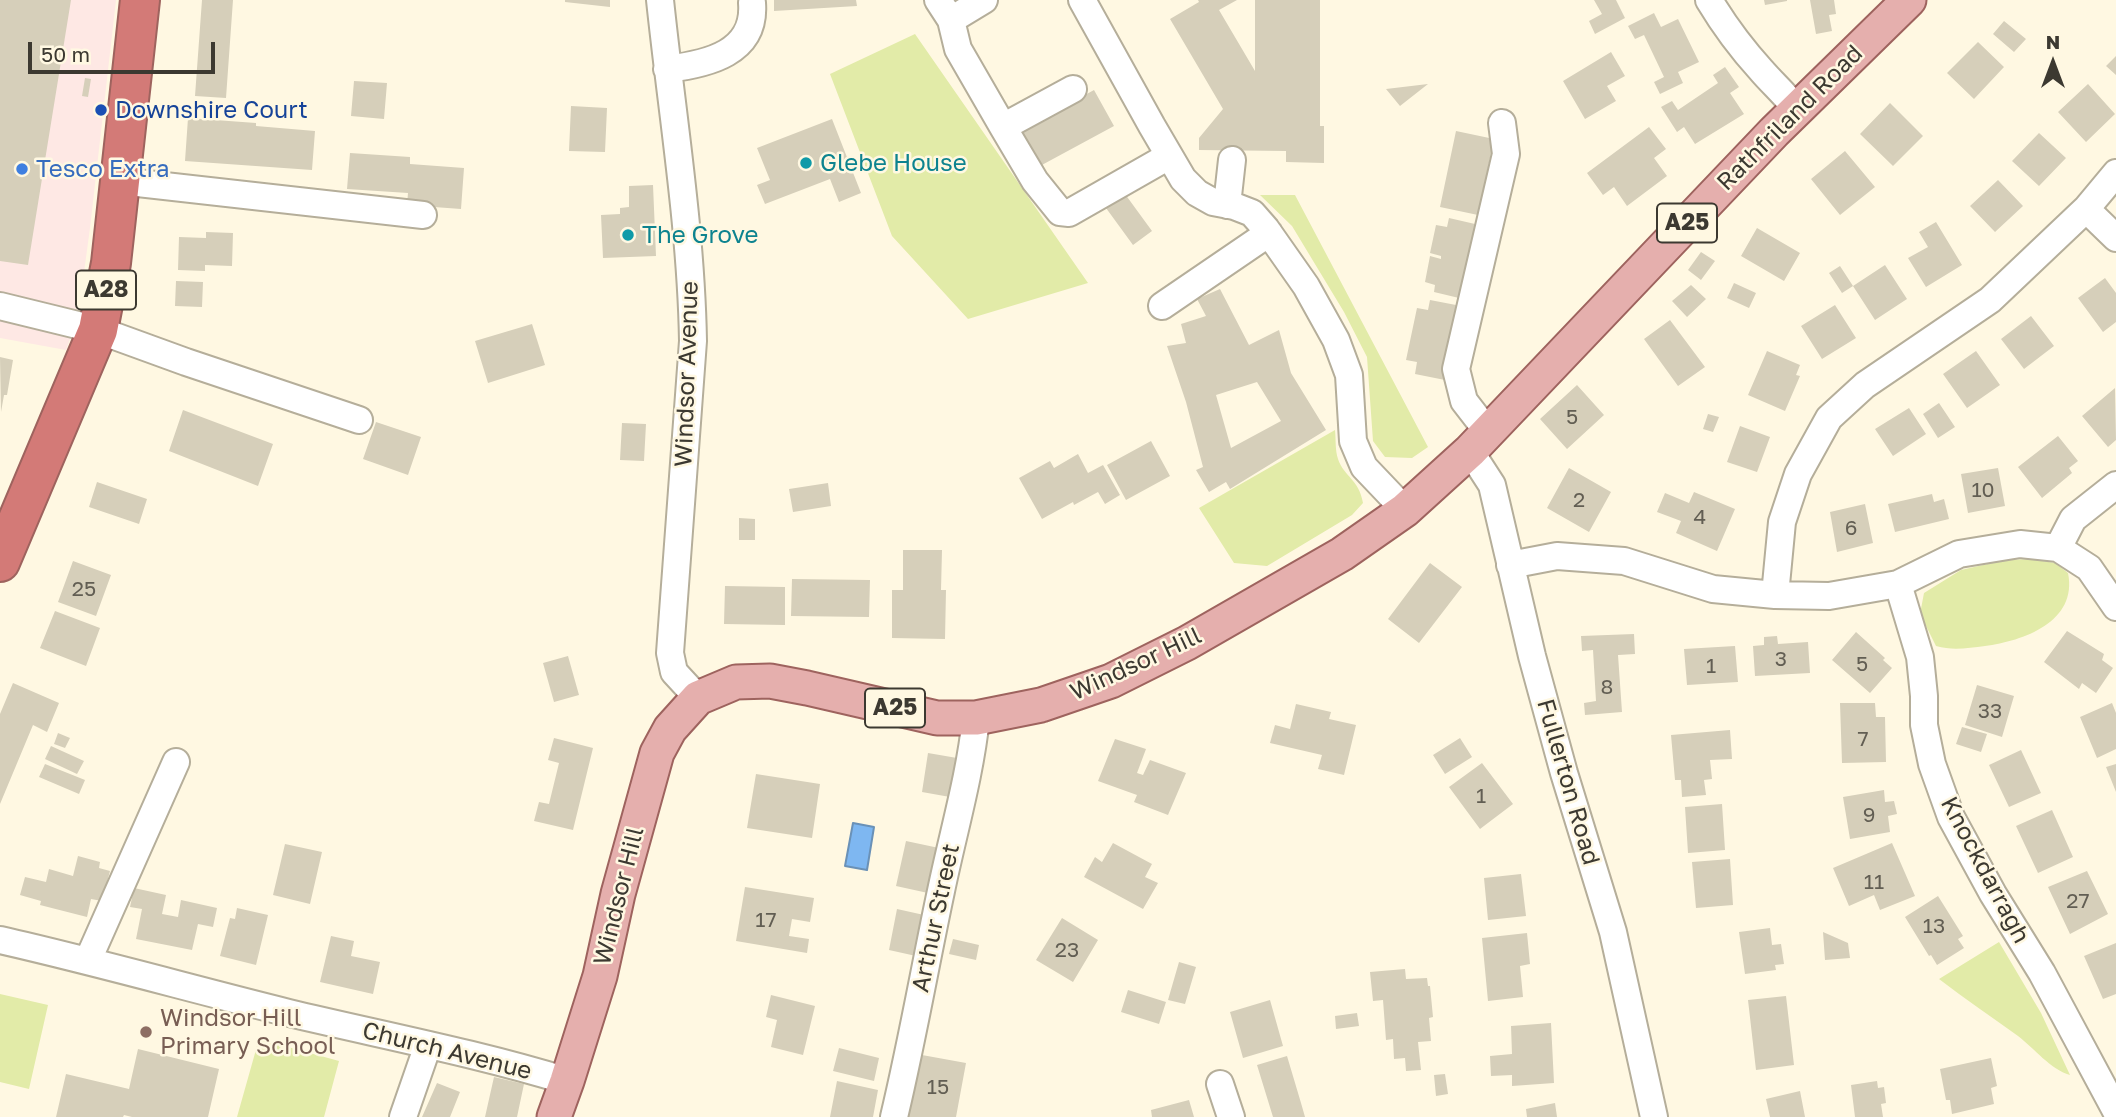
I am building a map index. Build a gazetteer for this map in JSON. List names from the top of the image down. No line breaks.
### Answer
{"streets":{"highway":["A28"],"main road":["Rathfriland Road","A25","Windsor Hill"],"street":["Windsor Avenue","Fullerton Road","Knockdarragh","Arthur Street","Church Avenue"]},"crossings":[["Rathfriland Road","Windsor Hill"],["Rathfriland Road","Fullerton Road"],["Windsor Avenue","Windsor Hill"],["Windsor Hill","Fullerton Road"],["Windsor Hill","Arthur Street"],["Windsor Hill","Church Avenue"]],"places":["Downshire Court","Glebe House","Tesco Extra","The Grove","Windsor Hill Primary School"],"house_numbers":["5","10","2","4","6","25","3","5","1","8","33","7","1","9","11","27","17","13","23","15"],"scale_bar":"50 m","north":"top"}
